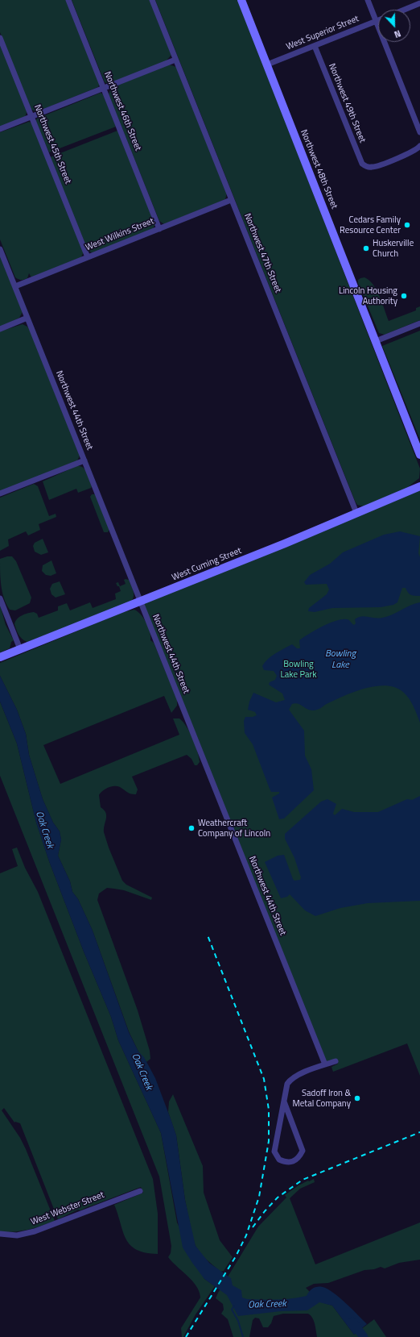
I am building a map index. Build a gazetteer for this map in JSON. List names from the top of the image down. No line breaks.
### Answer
{"streets":{"main road":["Northwest 48th Street","West Cuming Street"],"street":["West Superior Street","Northwest 49th Street","Northwest 46th Street","Northwest 45th Street","West Wilkins Street","Northwest 47th Street","Northwest 44th Street","West Webster Street"]},"crossings":[["West Superior Street","Northwest 49th Street"],["West Superior Street","Northwest 48th Street"],["Northwest 46th Street","West Wilkins Street"],["Northwest 45th Street","West Wilkins Street"],["West Wilkins Street","Northwest 47th Street"],["West Wilkins Street","Northwest 44th Street"],["Northwest 47th Street","West Cuming Street"],["Northwest 44th Street","West Cuming Street"]],"water":["Bowling Lake","Oak Creek"],"parks":["Bowling Lake Park"],"places":["Cedars Family Resource Center","Huskerville Church","Lincoln Housing Authority","Weathercraft Company of Lincoln","Sadoff Iron & Metal Company"],"north":"bottom"}
